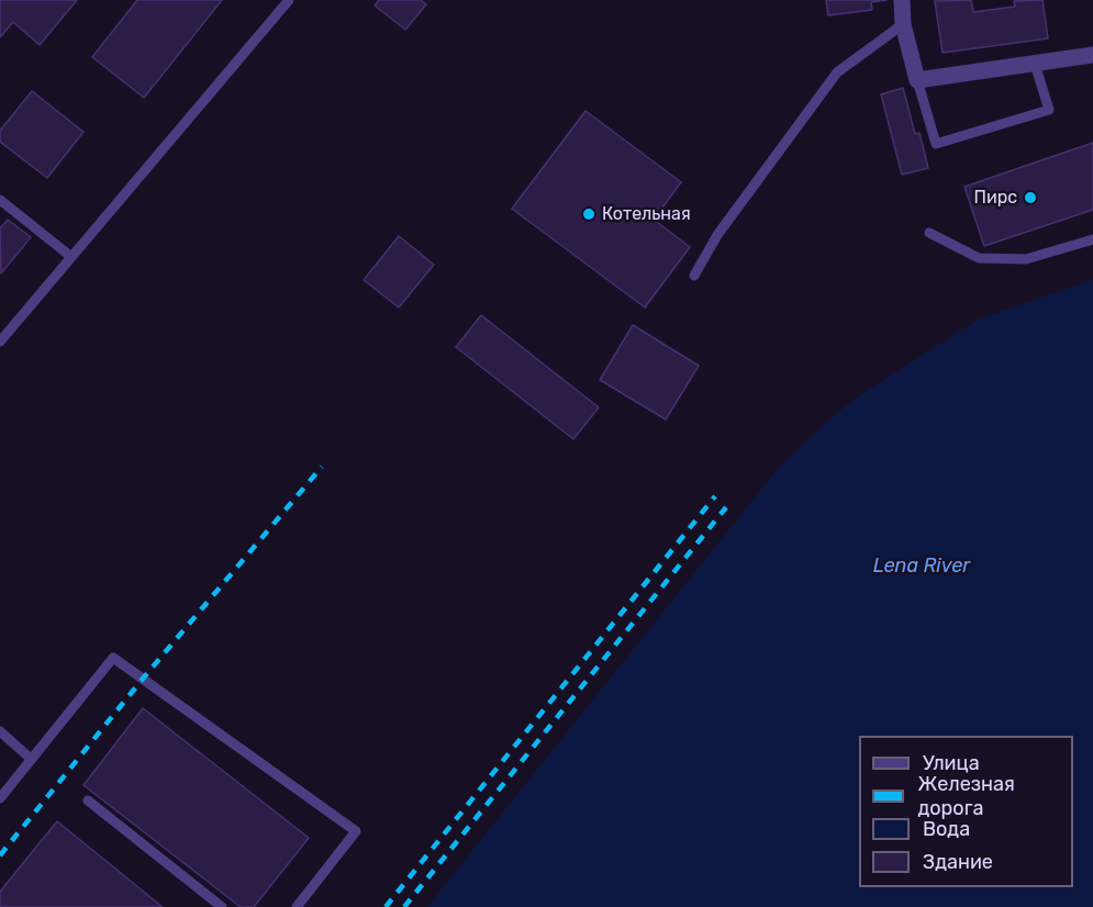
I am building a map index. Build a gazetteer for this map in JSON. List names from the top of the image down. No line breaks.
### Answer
{"water":["Lena River"],"places":["Пирс","Котельная"],"legend":["Улица","Железная дорога","Вода","Здание"]}
